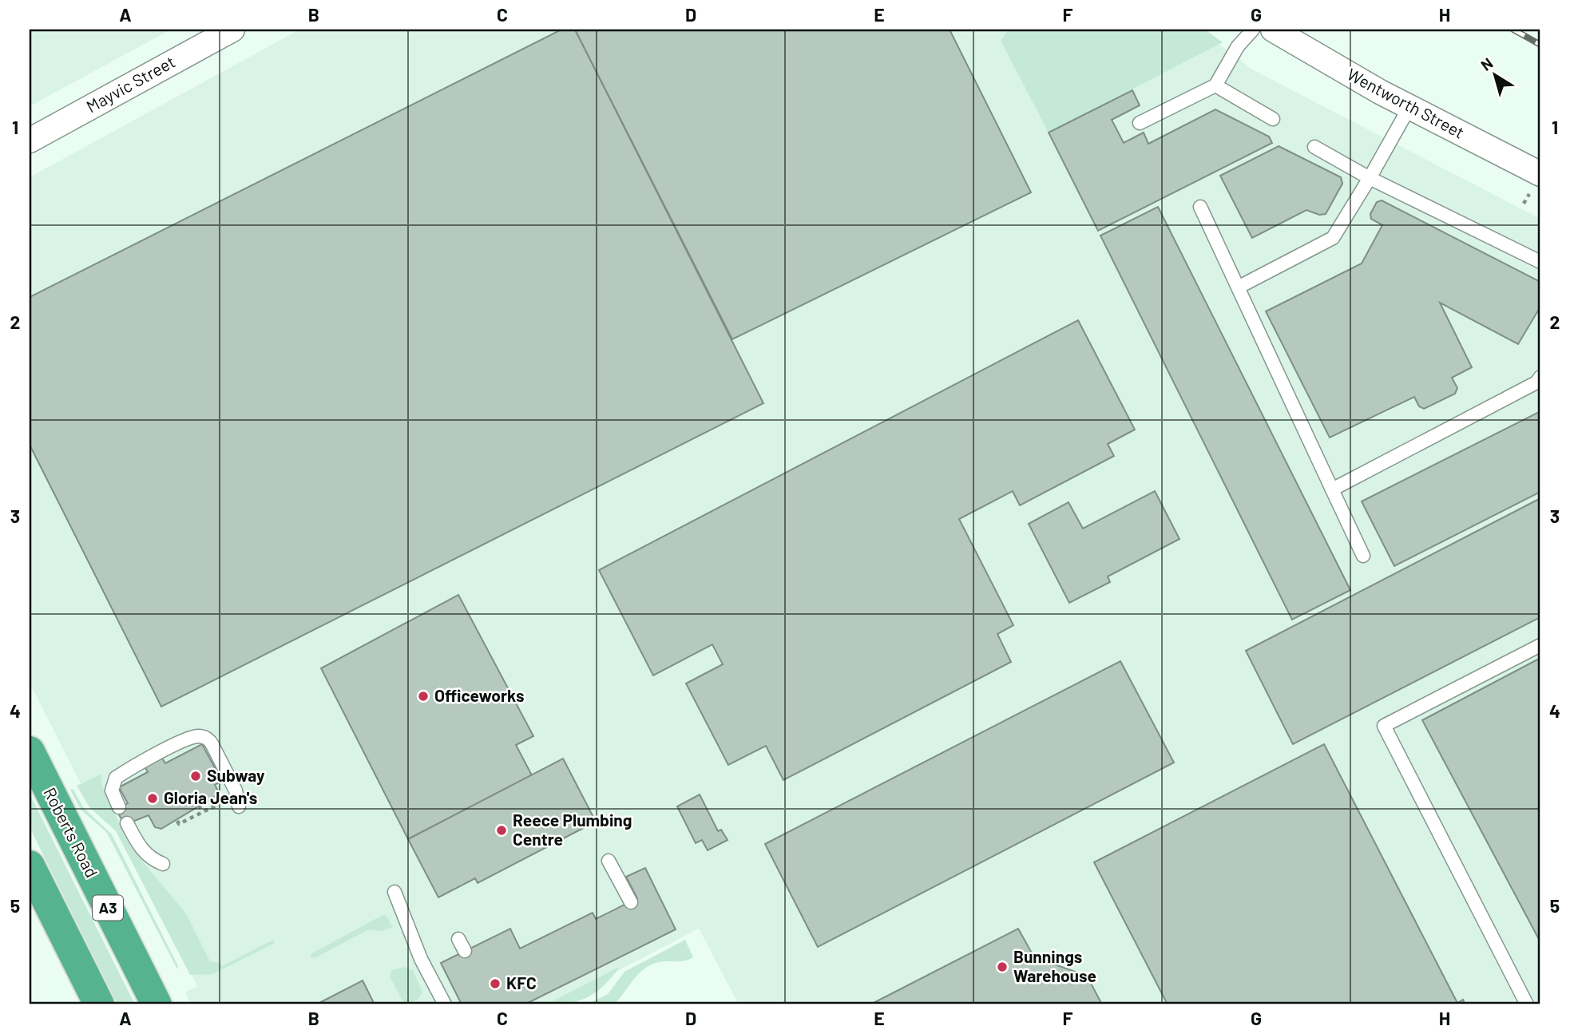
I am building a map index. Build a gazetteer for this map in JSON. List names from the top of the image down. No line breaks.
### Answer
{"streets":{"highway":["Roberts Road","A3"],"street":["Mayvic Street","Wentworth Street"]},"places":["Officeworks","Subway","Gloria Jean's","Reece Plumbing Centre","Bunnings Warehouse","KFC"],"north":"top left","grid":{"columns":["A","B","C","D","E","F","G","H"],"rows":["1","2","3","4","5"]}}
